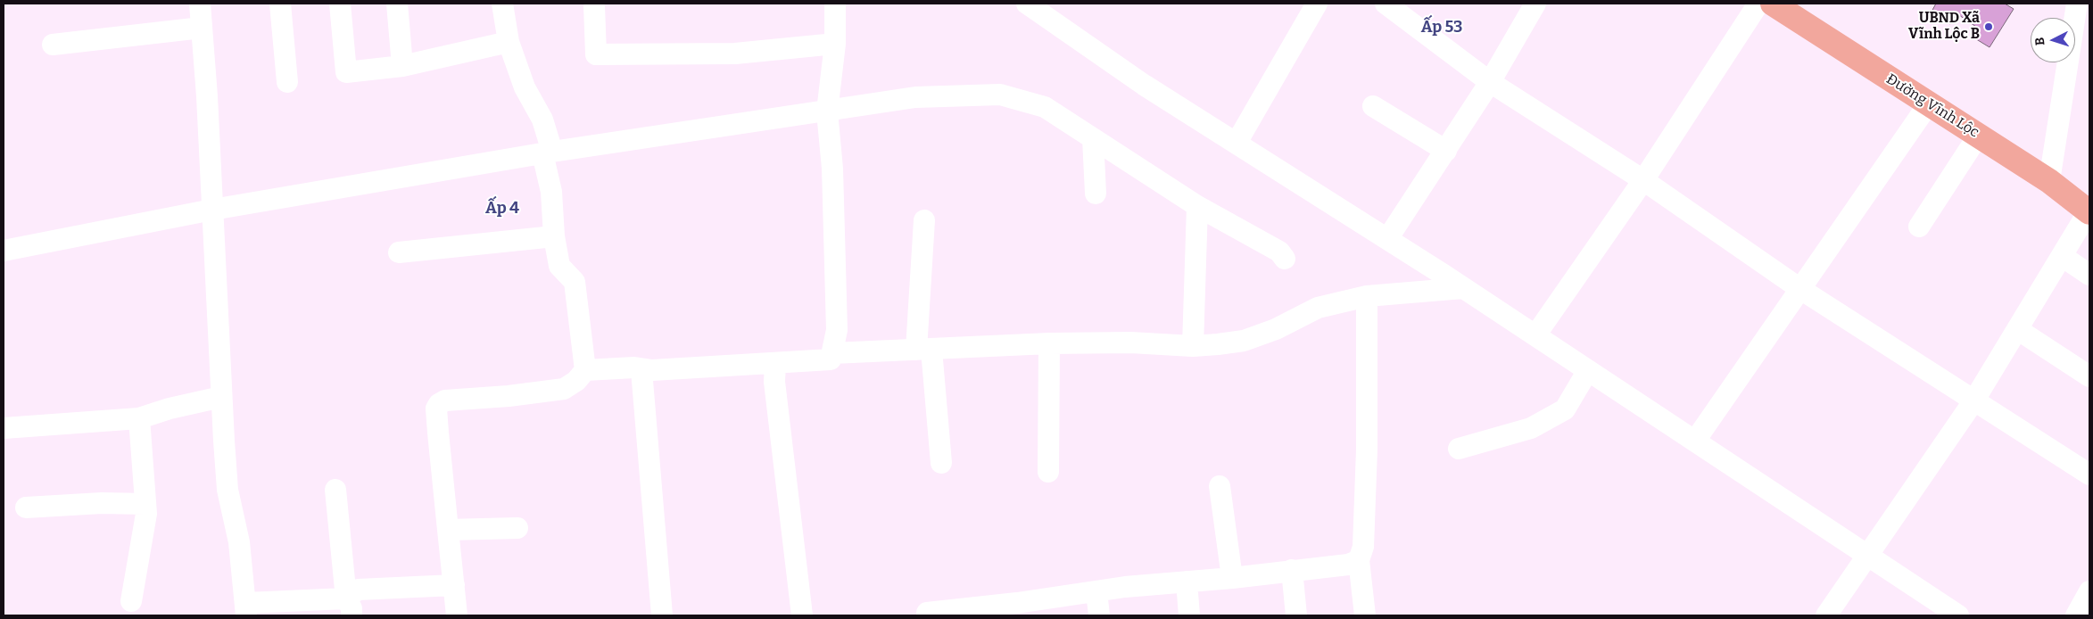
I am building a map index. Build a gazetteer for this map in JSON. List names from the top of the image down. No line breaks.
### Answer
{"streets":{"main road":["Đường Vĩnh Lộc"]},"districts":["Ấp 53","Ấp 4"],"places":["UBND Xã Vĩnh Lộc B"],"north":"left"}
